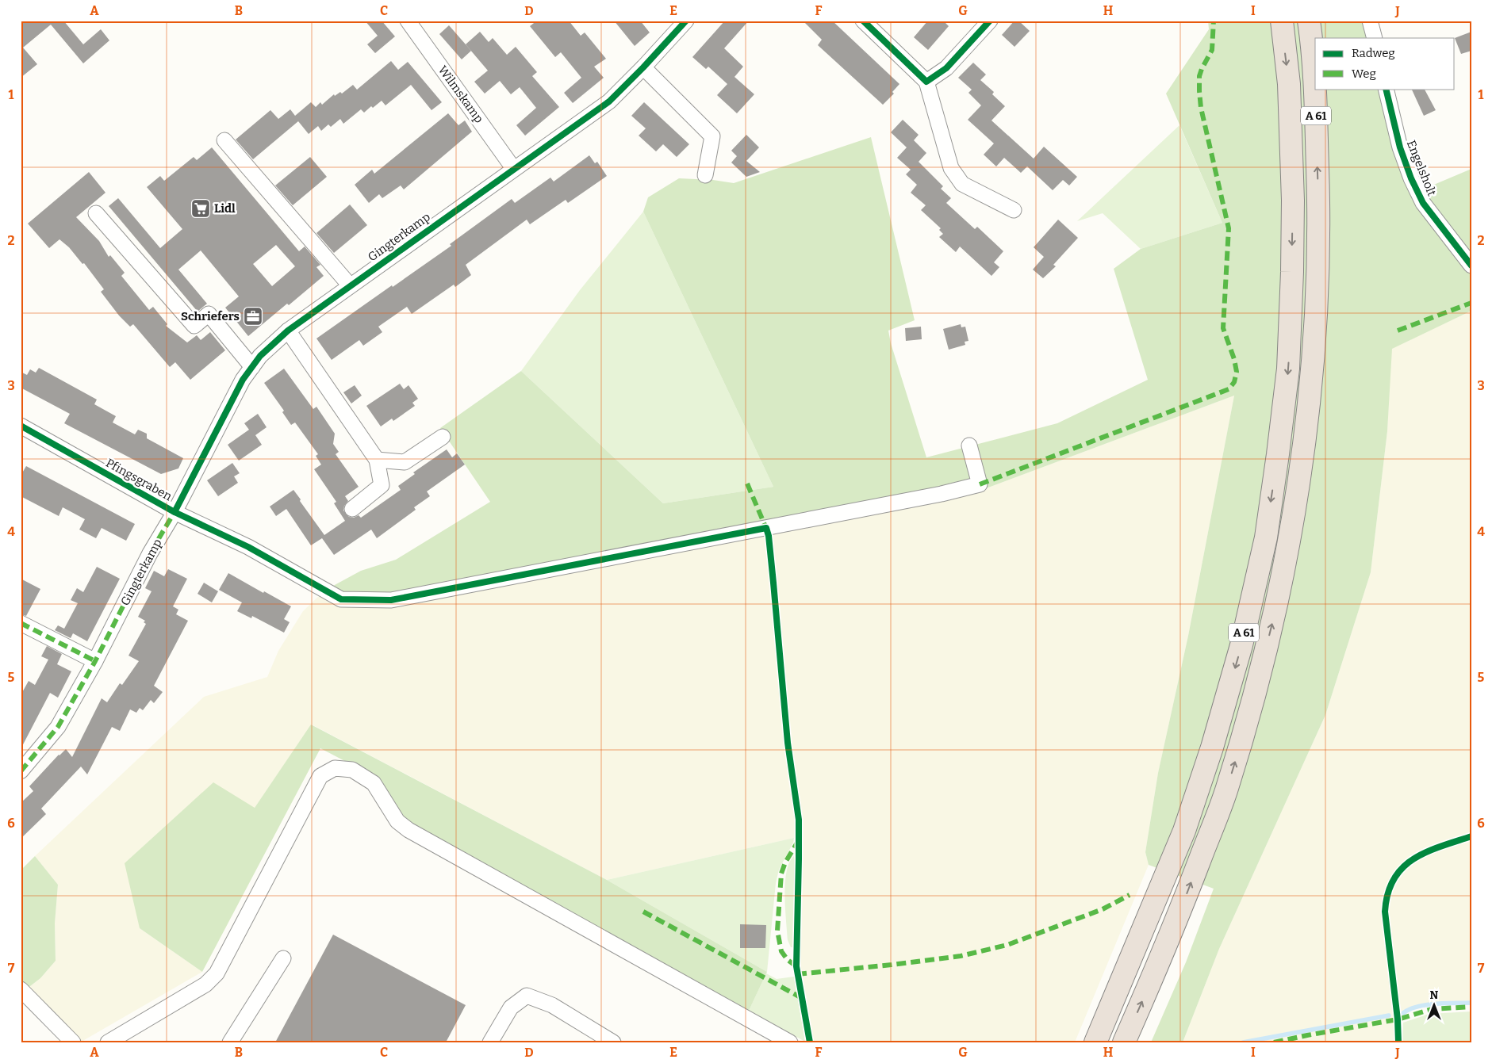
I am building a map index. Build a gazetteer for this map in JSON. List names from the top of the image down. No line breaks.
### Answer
{"streets":{"highway":["A 61"],"street":["Wilmskamp","Engelsholt","Gingterkamp","Pfingsgraben"]},"crossings":[["Wilmskamp","Gingterkamp"],["Gingterkamp","Pfingsgraben"]],"places":{"supermarket":["Lidl"],"office":["Schriefers"]},"legend":["Radweg","Weg"],"north":"top","grid":{"columns":["A","B","C","D","E","F","G","H","I","J"],"rows":["1","2","3","4","5","6","7"]}}
